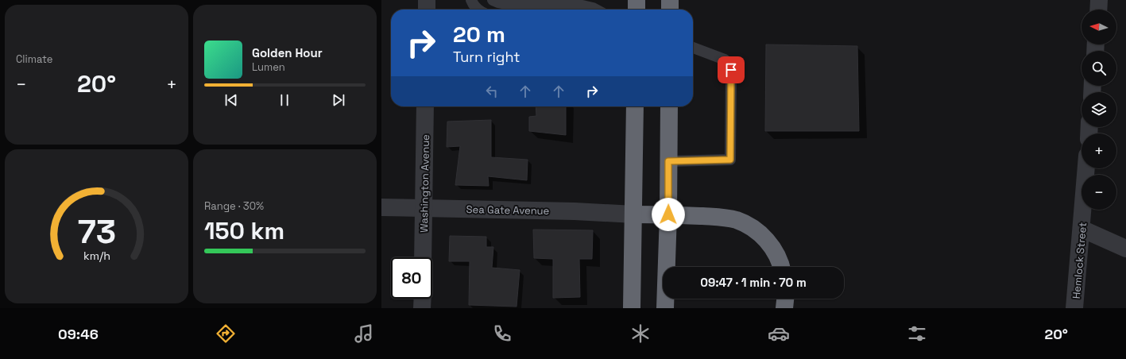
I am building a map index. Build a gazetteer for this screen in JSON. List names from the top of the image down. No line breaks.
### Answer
{"streets":{"street":["Washington Avenue","Sea Gate Avenue","Hemlock Street"]},"crossings":[["Washington Avenue","Sea Gate Avenue"]],"north":"left","page":{"tile":["Climate",["Range · 30%","150 km"]],"map_buttons":["+","−"],"turn":["20 m","Turn right"],"song":["Golden Hour","Lumen"],"heat":["−","20°","+"],"limit":"80","trip":"09:47 · 1 min · 70 m","tabs":["09:46","20°"],"gauge":["73","km/h"]}}
